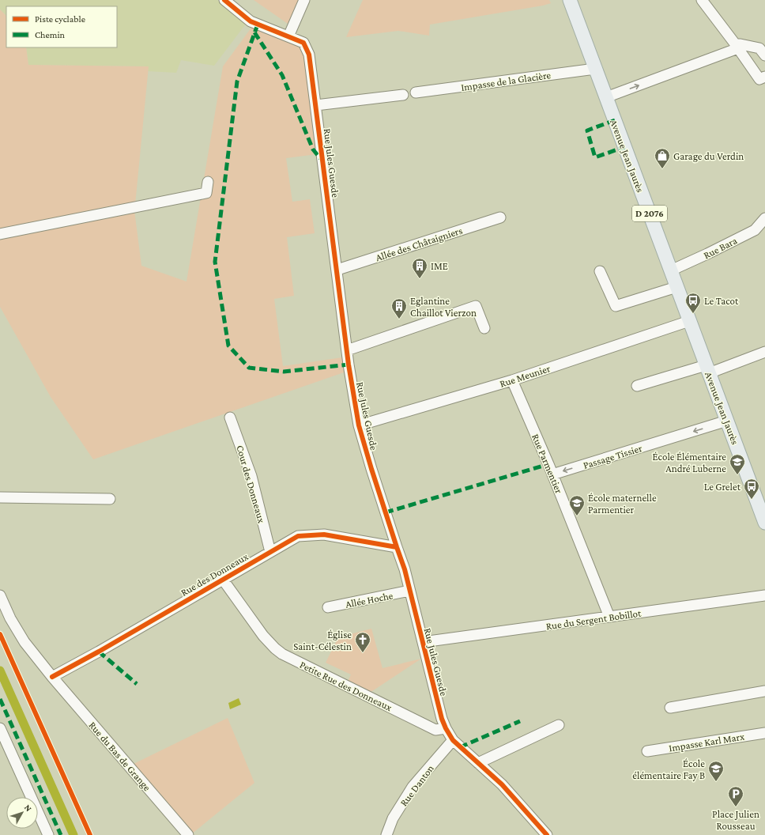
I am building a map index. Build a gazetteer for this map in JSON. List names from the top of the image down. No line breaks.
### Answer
{"streets":{"main road":["Avenue Jean Jaurès","D 2076"],"street":["Impasse de la Glacière","Rue Jules Guesde","Allée des Châtaigniers","Rue Bara","Rue Meunier","Passage Tissier","Rue Parmentier","Cour des Donneaux","Rue des Donneaux","Allée Hoche","Rue du Sergent Bobillot","Petite Rue des Donneaux","Impasse Karl Marx","Rue du Bas de Grange","Rue Danton"]},"crossings":[["Impasse de la Glacière","Avenue Jean Jaurès"],["Avenue Jean Jaurès","Rue Bara"],["Avenue Jean Jaurès","Rue Meunier"],["Avenue Jean Jaurès","Passage Tissier"],["Rue Jules Guesde","Allée des Châtaigniers"],["Rue Jules Guesde","Rue Meunier"],["Rue Jules Guesde","Rue des Donneaux"],["Rue Jules Guesde","Allée Hoche"],["Rue Jules Guesde","Rue du Sergent Bobillot"],["Rue Jules Guesde","Petite Rue des Donneaux"],["Rue Jules Guesde","Rue Danton"],["Rue Meunier","Rue Parmentier"],["Passage Tissier","Rue Parmentier"],["Rue Parmentier","Rue du Sergent Bobillot"],["Cour des Donneaux","Rue des Donneaux"],["Rue des Donneaux","Petite Rue des Donneaux"],["Rue des Donneaux","Rue du Bas de Grange"]],"one_way":["Passage Tissier"],"places":{"shop":["Garage du Verdin"],"building":["IME","Eglantine Chaillot Vierzon"],"bus stop":["Le Tacot","Le Grelet"],"school or university":["École Élémentaire André Luberne","École maternelle Parmentier","École élémentaire Fay B"],"church":["Église Saint-Célestin"],"parking":["Place Julien Rousseau"]},"legend":["Piste cyclable","Chemin"],"north":"top right"}
